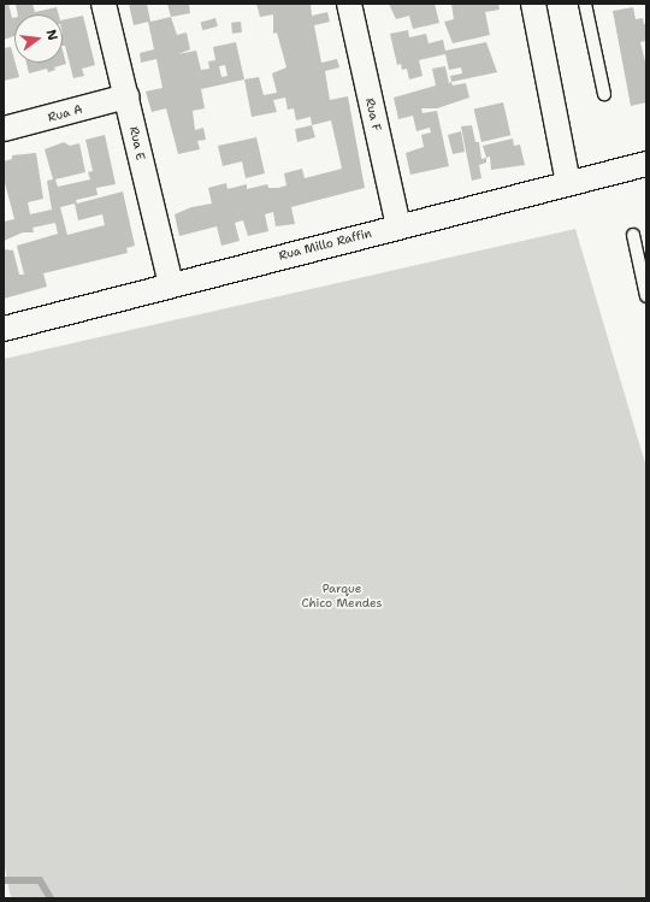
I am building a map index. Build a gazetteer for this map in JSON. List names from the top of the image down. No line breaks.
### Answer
{"streets":{"street":["Rua A","Rua F","Rua E","Rua Millo Raffin"]},"crossings":[["Rua A","Rua E"],["Rua F","Rua Millo Raffin"],["Rua E","Rua Millo Raffin"]],"parks":["Parque Chico Mendes"],"north":"right"}
